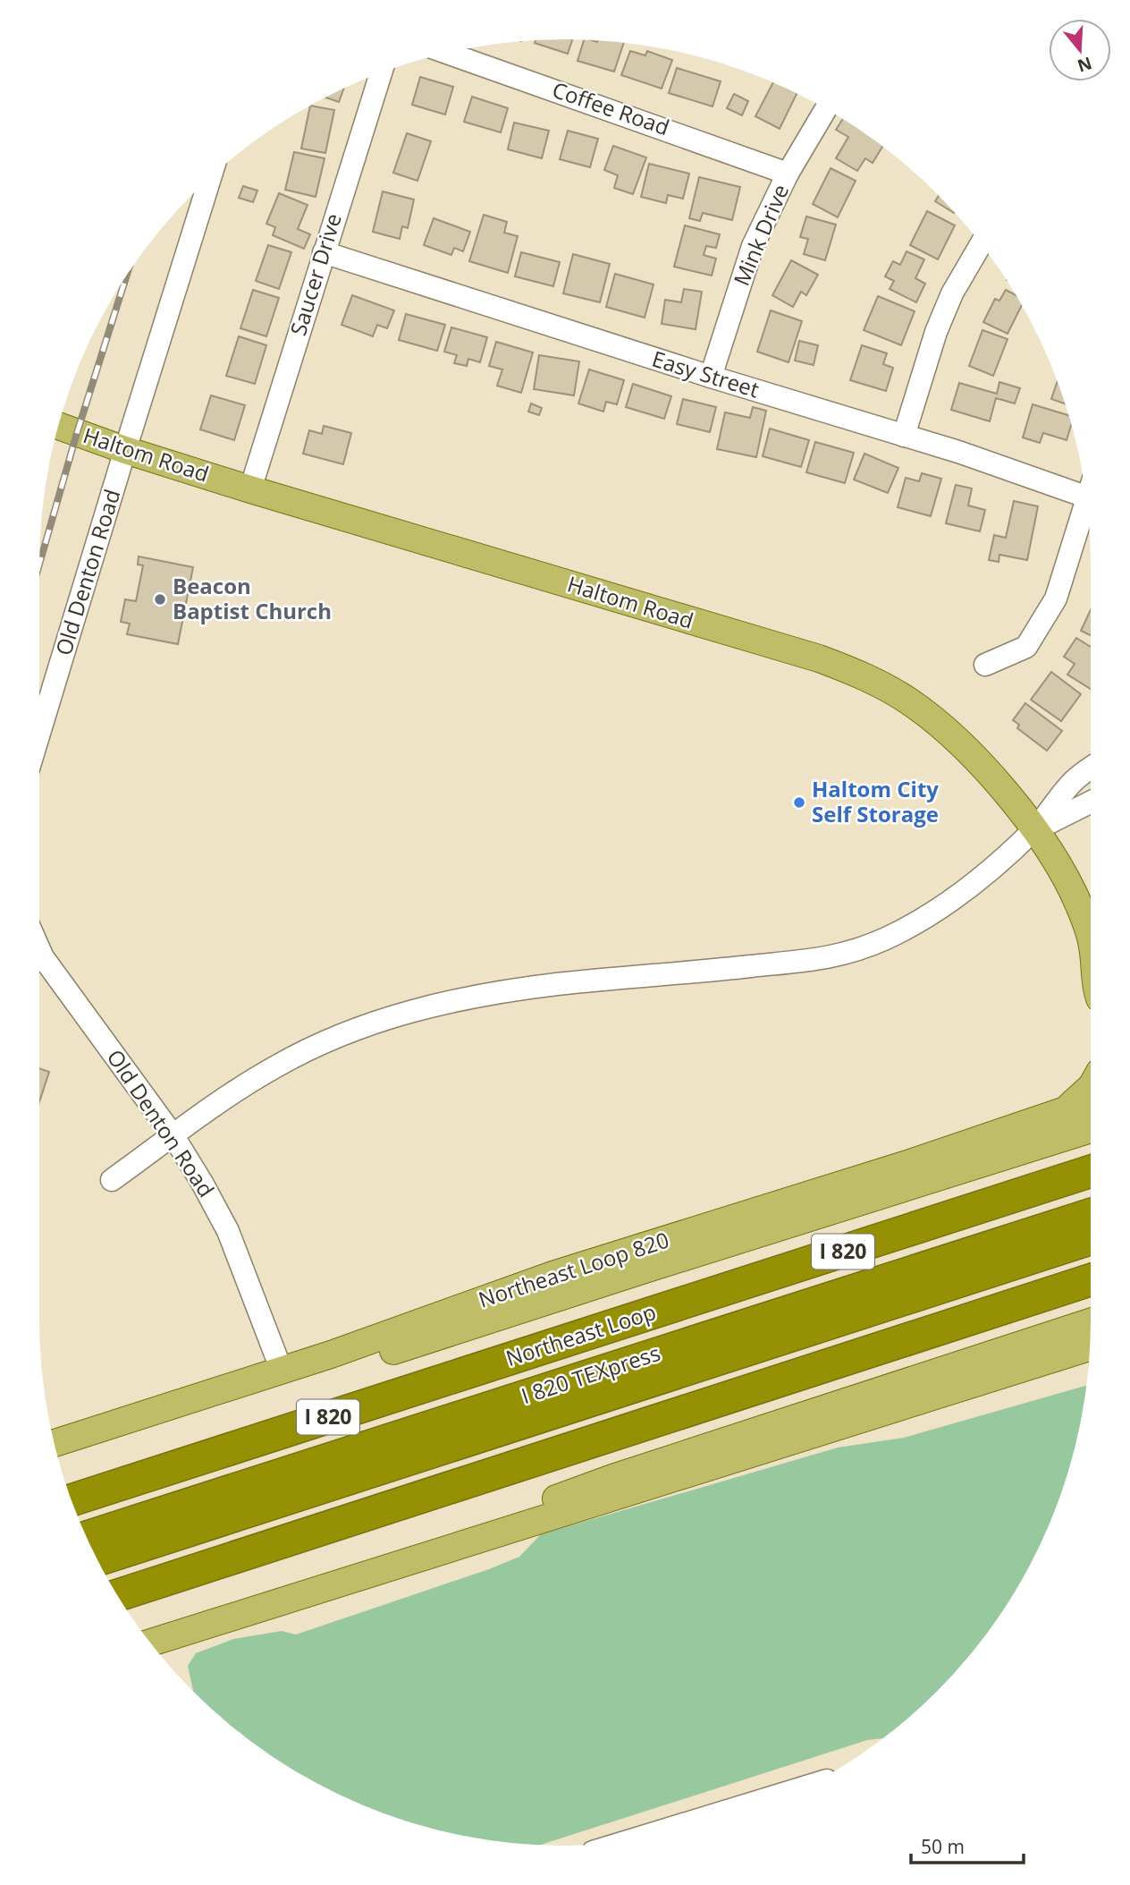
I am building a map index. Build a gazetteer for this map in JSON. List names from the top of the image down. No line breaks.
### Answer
{"streets":{"highway":["I 820","Northeast Loop","I 820 TEXpress"],"main road":["Haltom Road","Northeast Loop 820"],"street":["Coffee Road","Mink Drive","Saucer Drive","Easy Street","Old Denton Road"]},"crossings":[["Coffee Road","Mink Drive"],["Mink Drive","Easy Street"],["Saucer Drive","Easy Street"],["Saucer Drive","Haltom Road"],["Haltom Road","Old Denton Road"],["Old Denton Road","Northeast Loop 820"]],"places":["Beacon Baptist Church","Haltom City Self Storage"],"scale_bar":"50 m","north":"bottom"}
